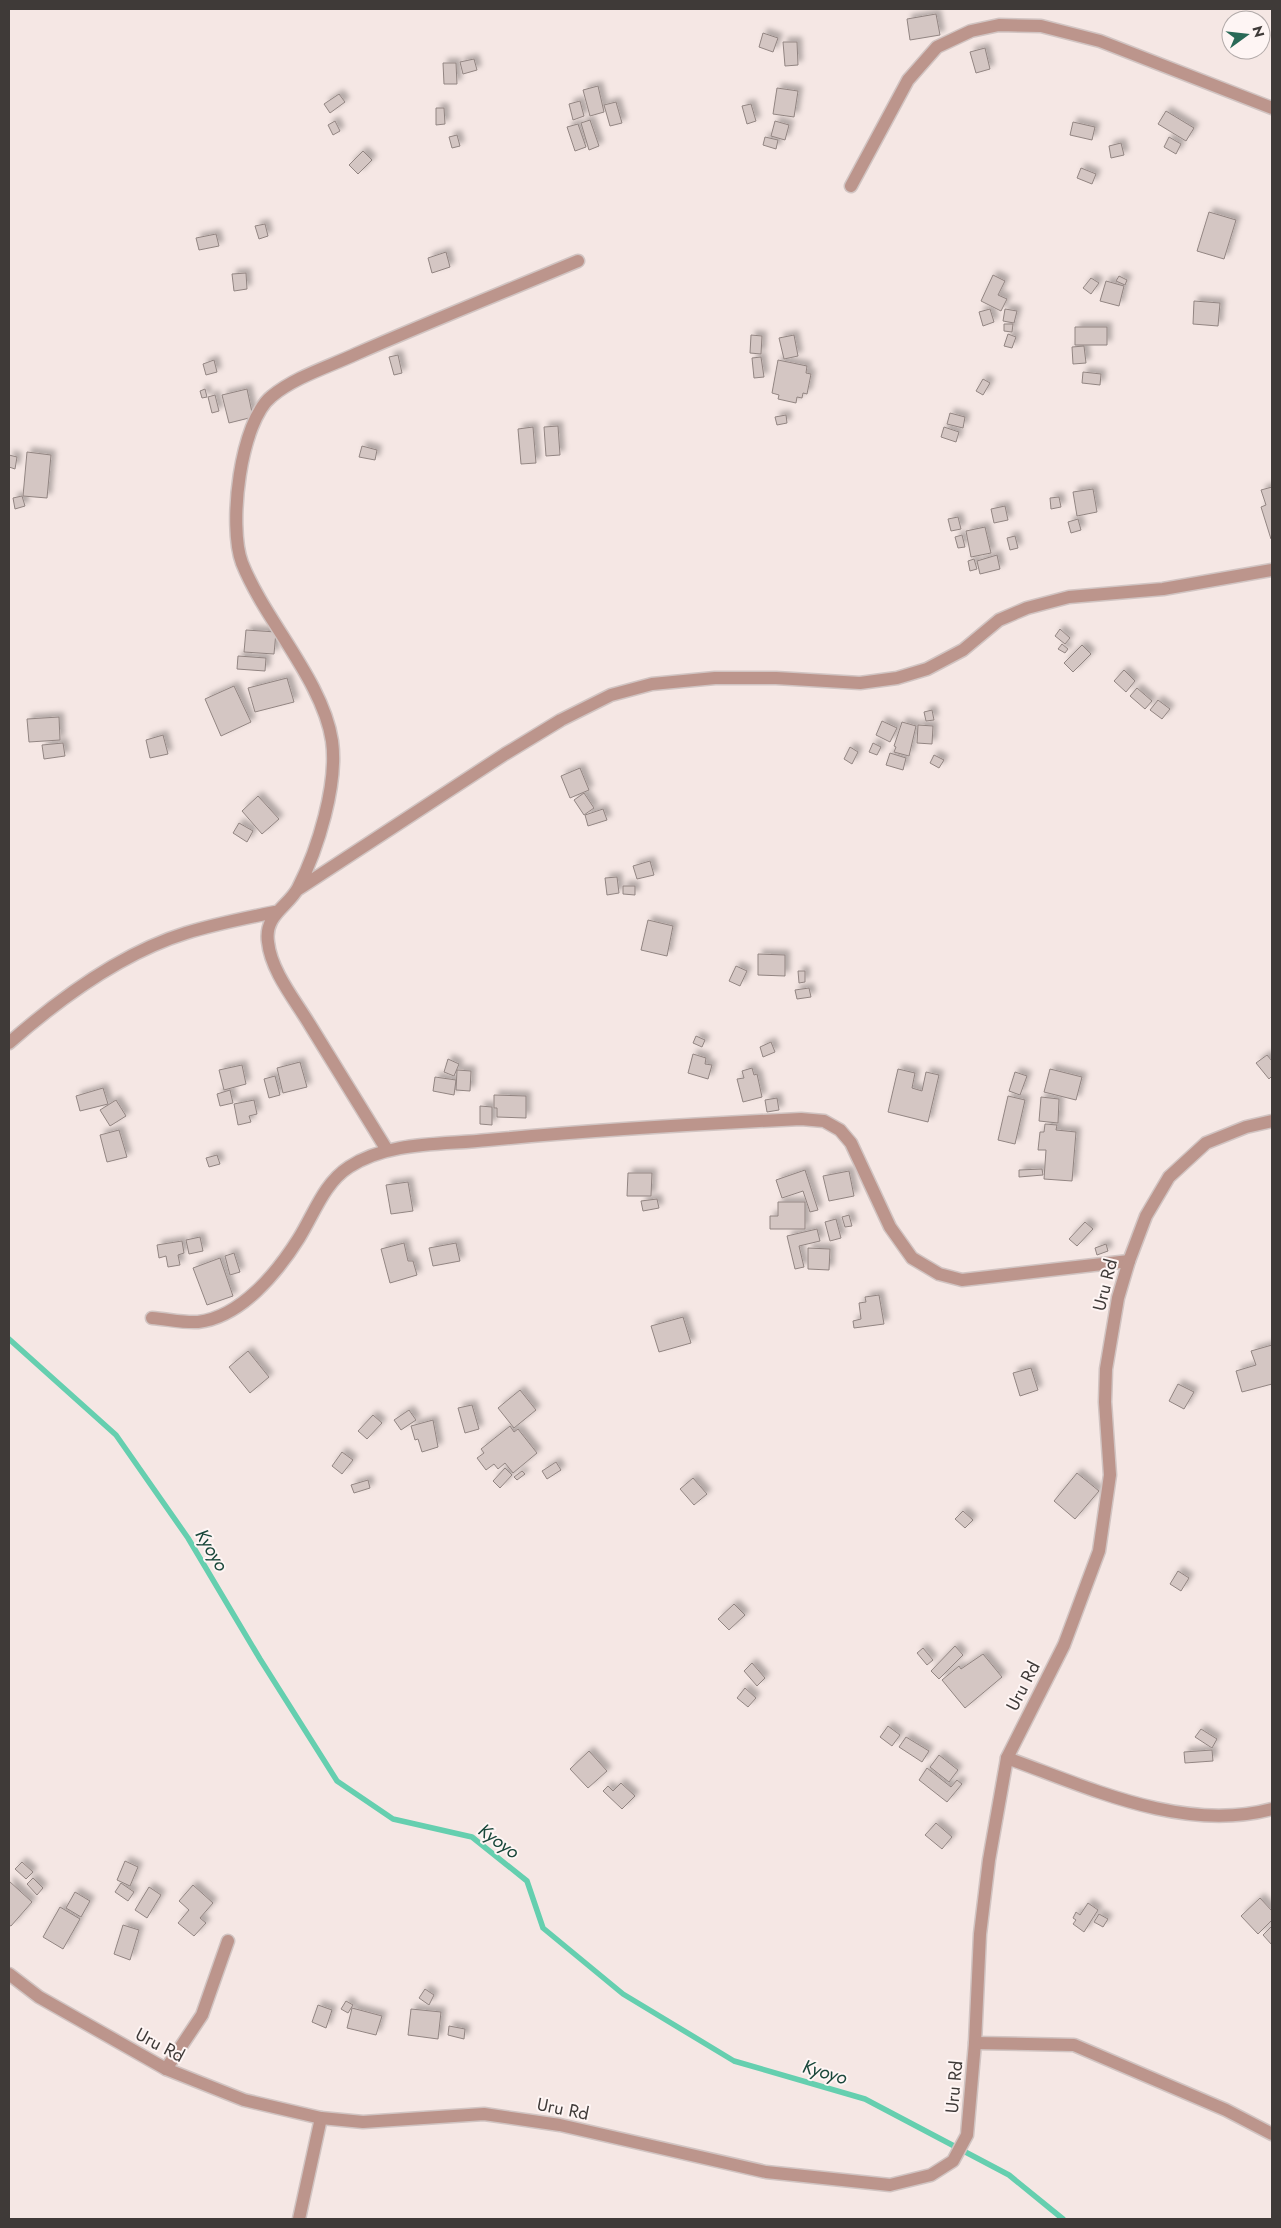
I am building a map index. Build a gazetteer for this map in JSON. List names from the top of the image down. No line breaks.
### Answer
{"streets":{"street":["Uru Rd"]},"water":["Kyoyo"],"north":"right"}
